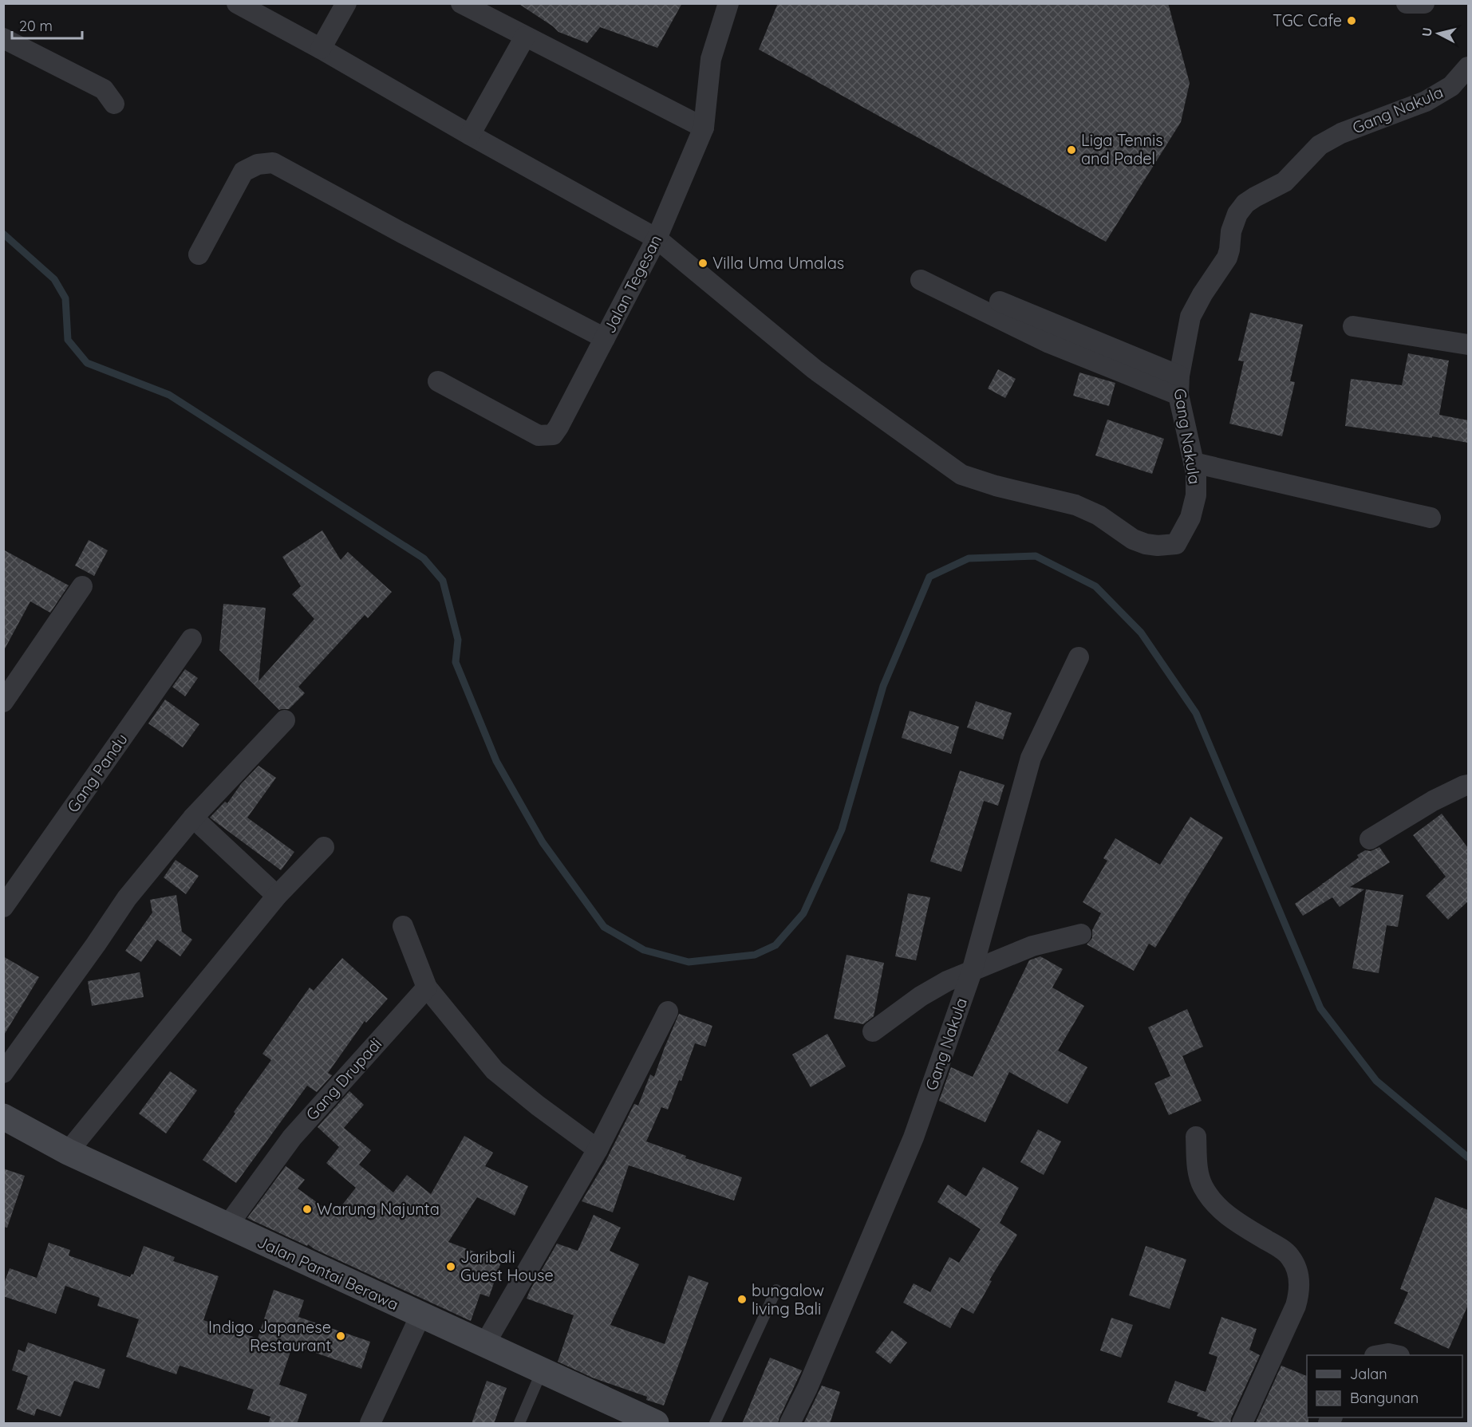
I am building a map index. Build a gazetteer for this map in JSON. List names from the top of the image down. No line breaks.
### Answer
{"streets":{"street":["Gang Nakula","Jalan Tegesan","Gang Pandu","Gang Drupadi","Jalan Pantai Berawa"]},"crossings":[["Gang Nakula","Jalan Tegesan"],["Gang Drupadi","Jalan Pantai Berawa"]],"places":["TGC Cafe","Liga Tennis and Padel","Villa Uma Umalas","Warung Najunta","Jaribali Guest House","bungalow living Bali","Indigo Japanese Restaurant"],"legend":["Jalan","Bangunan"],"scale_bar":"20 m","north":"left"}
